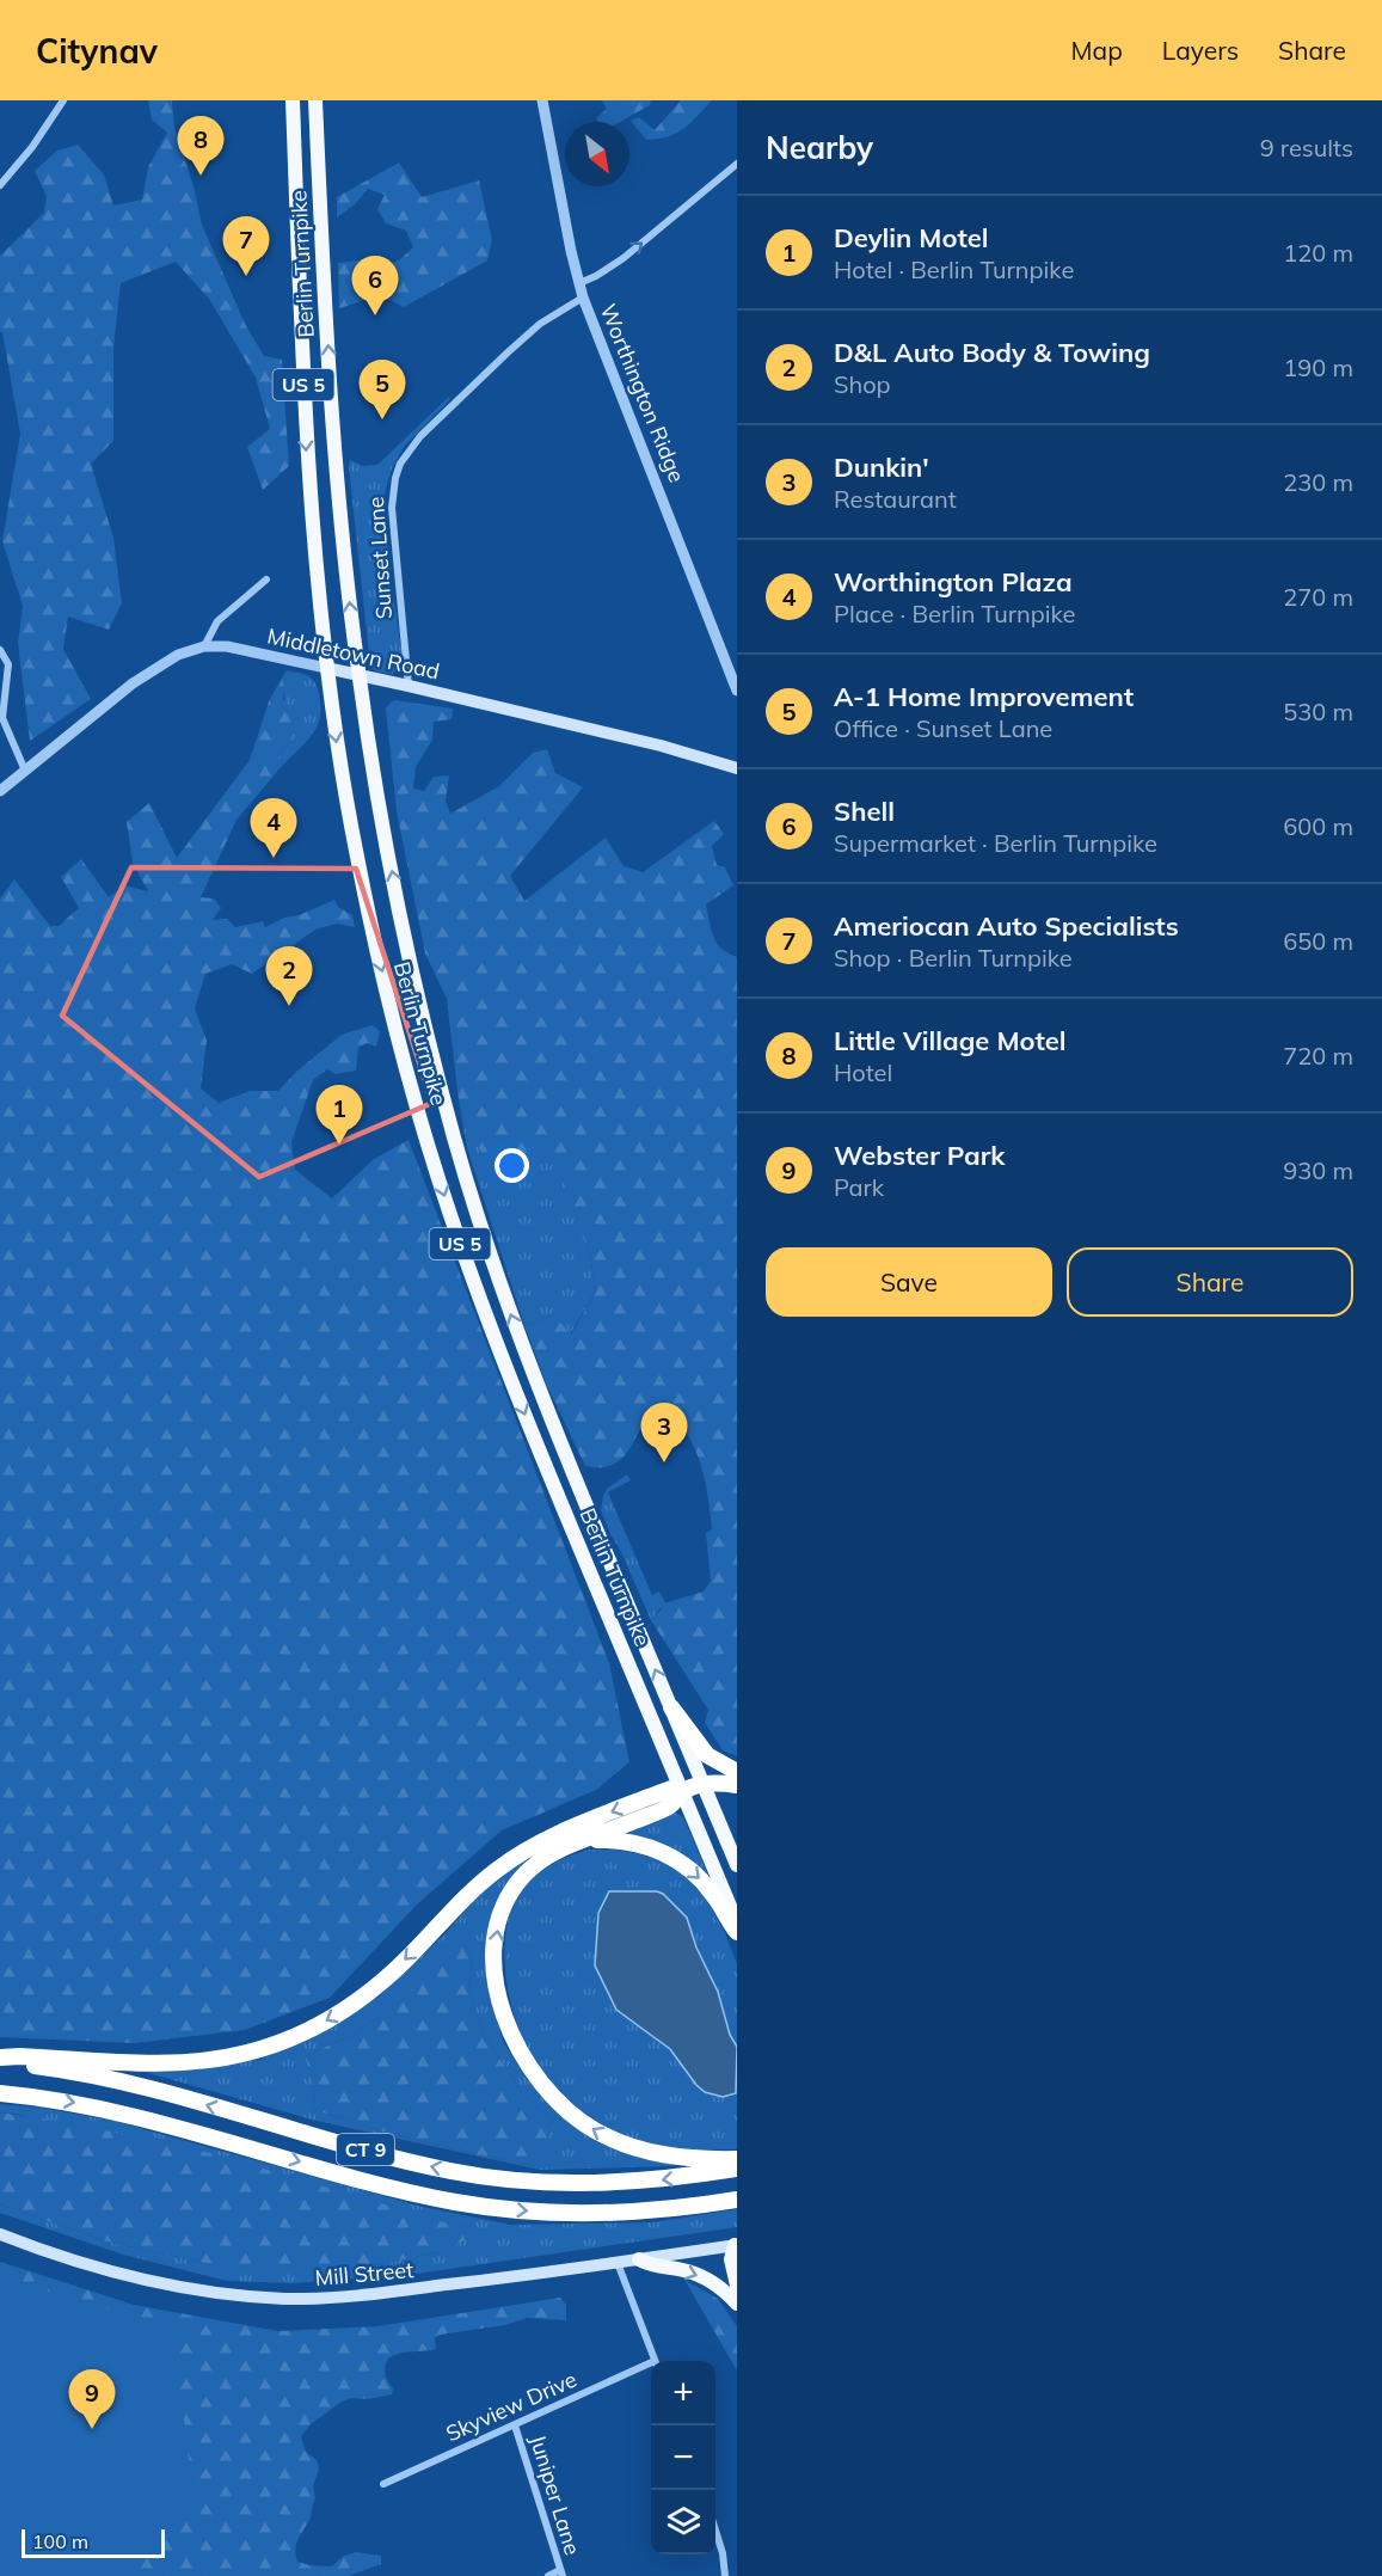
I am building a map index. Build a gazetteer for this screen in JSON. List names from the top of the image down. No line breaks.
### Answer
{"streets":{"highway":["Berlin Turnpike","US 5","CT 9"],"main road":["Middletown Road","Mill Street"],"street":["Worthington Ridge","Sunset Lane","Skyview Drive","Juniper Lane"]},"crossings":[["Berlin Turnpike","Middletown Road"],["Worthington Ridge","Sunset Lane"],["Sunset Lane","Middletown Road"],["Skyview Drive","Juniper Lane"]],"scale_bar":"100 m","north":"bottom right","page":{"header":"Citynav","nav":["Map","Layers","Share"],"heading":["Nearby","9 results"],"pins":["8","7","6","5","4","2","1","3","9"],"list":[{"mark":"1","name":"Deylin Motel","note":"Hotel · Berlin Turnpike","value":"120 m"},{"mark":"2","name":"D&L Auto Body & Towing","note":"Shop","value":"190 m"},{"mark":"3","name":"Dunkin'","note":"Restaurant","value":"230 m"},{"mark":"4","name":"Worthington Plaza","note":"Place · Berlin Turnpike","value":"270 m"},{"mark":"5","name":"A-1 Home Improvement","note":"Office · Sunset Lane","value":"530 m"},{"mark":"6","name":"Shell","note":"Supermarket · Berlin Turnpike","value":"600 m"},{"mark":"7","name":"Ameriocan Auto Specialists","note":"Shop · Berlin Turnpike","value":"650 m"},{"mark":"8","name":"Little Village Motel","note":"Hotel","value":"720 m"},{"mark":"9","name":"Webster Park","note":"Park","value":"930 m"}],"buttons":["Save","Share"],"map_buttons":["+","−"],"scale":"100 m"}}
